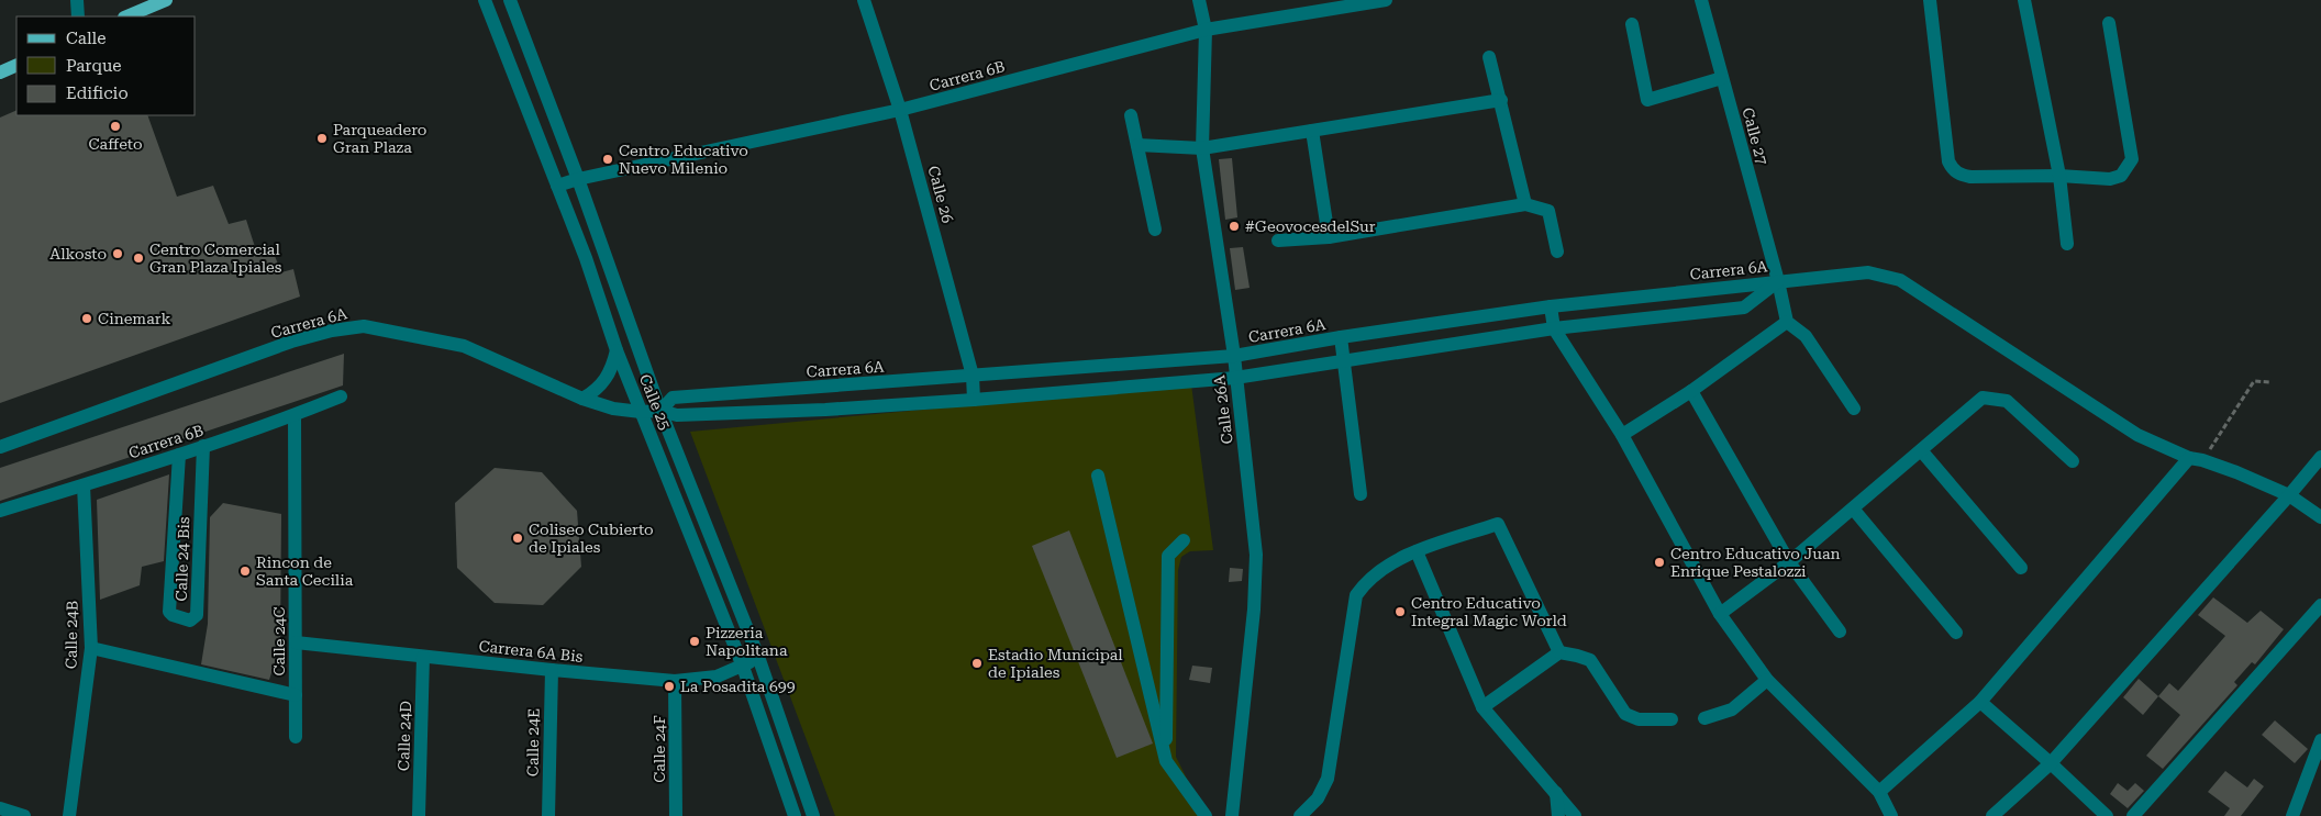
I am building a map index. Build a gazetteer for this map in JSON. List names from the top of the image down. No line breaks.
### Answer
{"streets":{"street":["Carrera 6B","Calle 27","Calle 26","Carrera 6A","Calle 25","Calle 26A","Calle 24 Bis","Calle 24B","Calle 24C","Carrera 6A Bis","Calle 24D","Calle 24E","Calle 24F"]},"crossings":[["Carrera 6B","Calle 26"],["Carrera 6B","Calle 25"],["Carrera 6B","Calle 26A"],["Carrera 6B","Calle 24 Bis"],["Carrera 6B","Calle 24B"],["Carrera 6B","Calle 24C"],["Calle 27","Carrera 6A"],["Calle 26","Carrera 6A"],["Carrera 6A","Calle 25"],["Carrera 6A","Calle 26A"],["Calle 25","Carrera 6A Bis"],["Calle 24C","Carrera 6A Bis"],["Carrera 6A Bis","Calle 24D"],["Carrera 6A Bis","Calle 24E"],["Carrera 6A Bis","Calle 24F"]],"places":["Caffeto","Parqueadero Gran Plaza","Centro Educativo Nuevo Milenio","#GeovocesdelSur","Alkosto","Centro Comercial Gran Plaza Ipiales","Cinemark","Coliseo Cubierto de Ipiales","Centro Educativo Juan Enrique Pestalozzi","Rincon de Santa Cecilia","Centro Educativo Integral Magic World","Pizzeria Napolitana","Estadio Municipal de Ipiales","La Posadita 699"],"legend":["Calle","Parque","Edificio"]}
